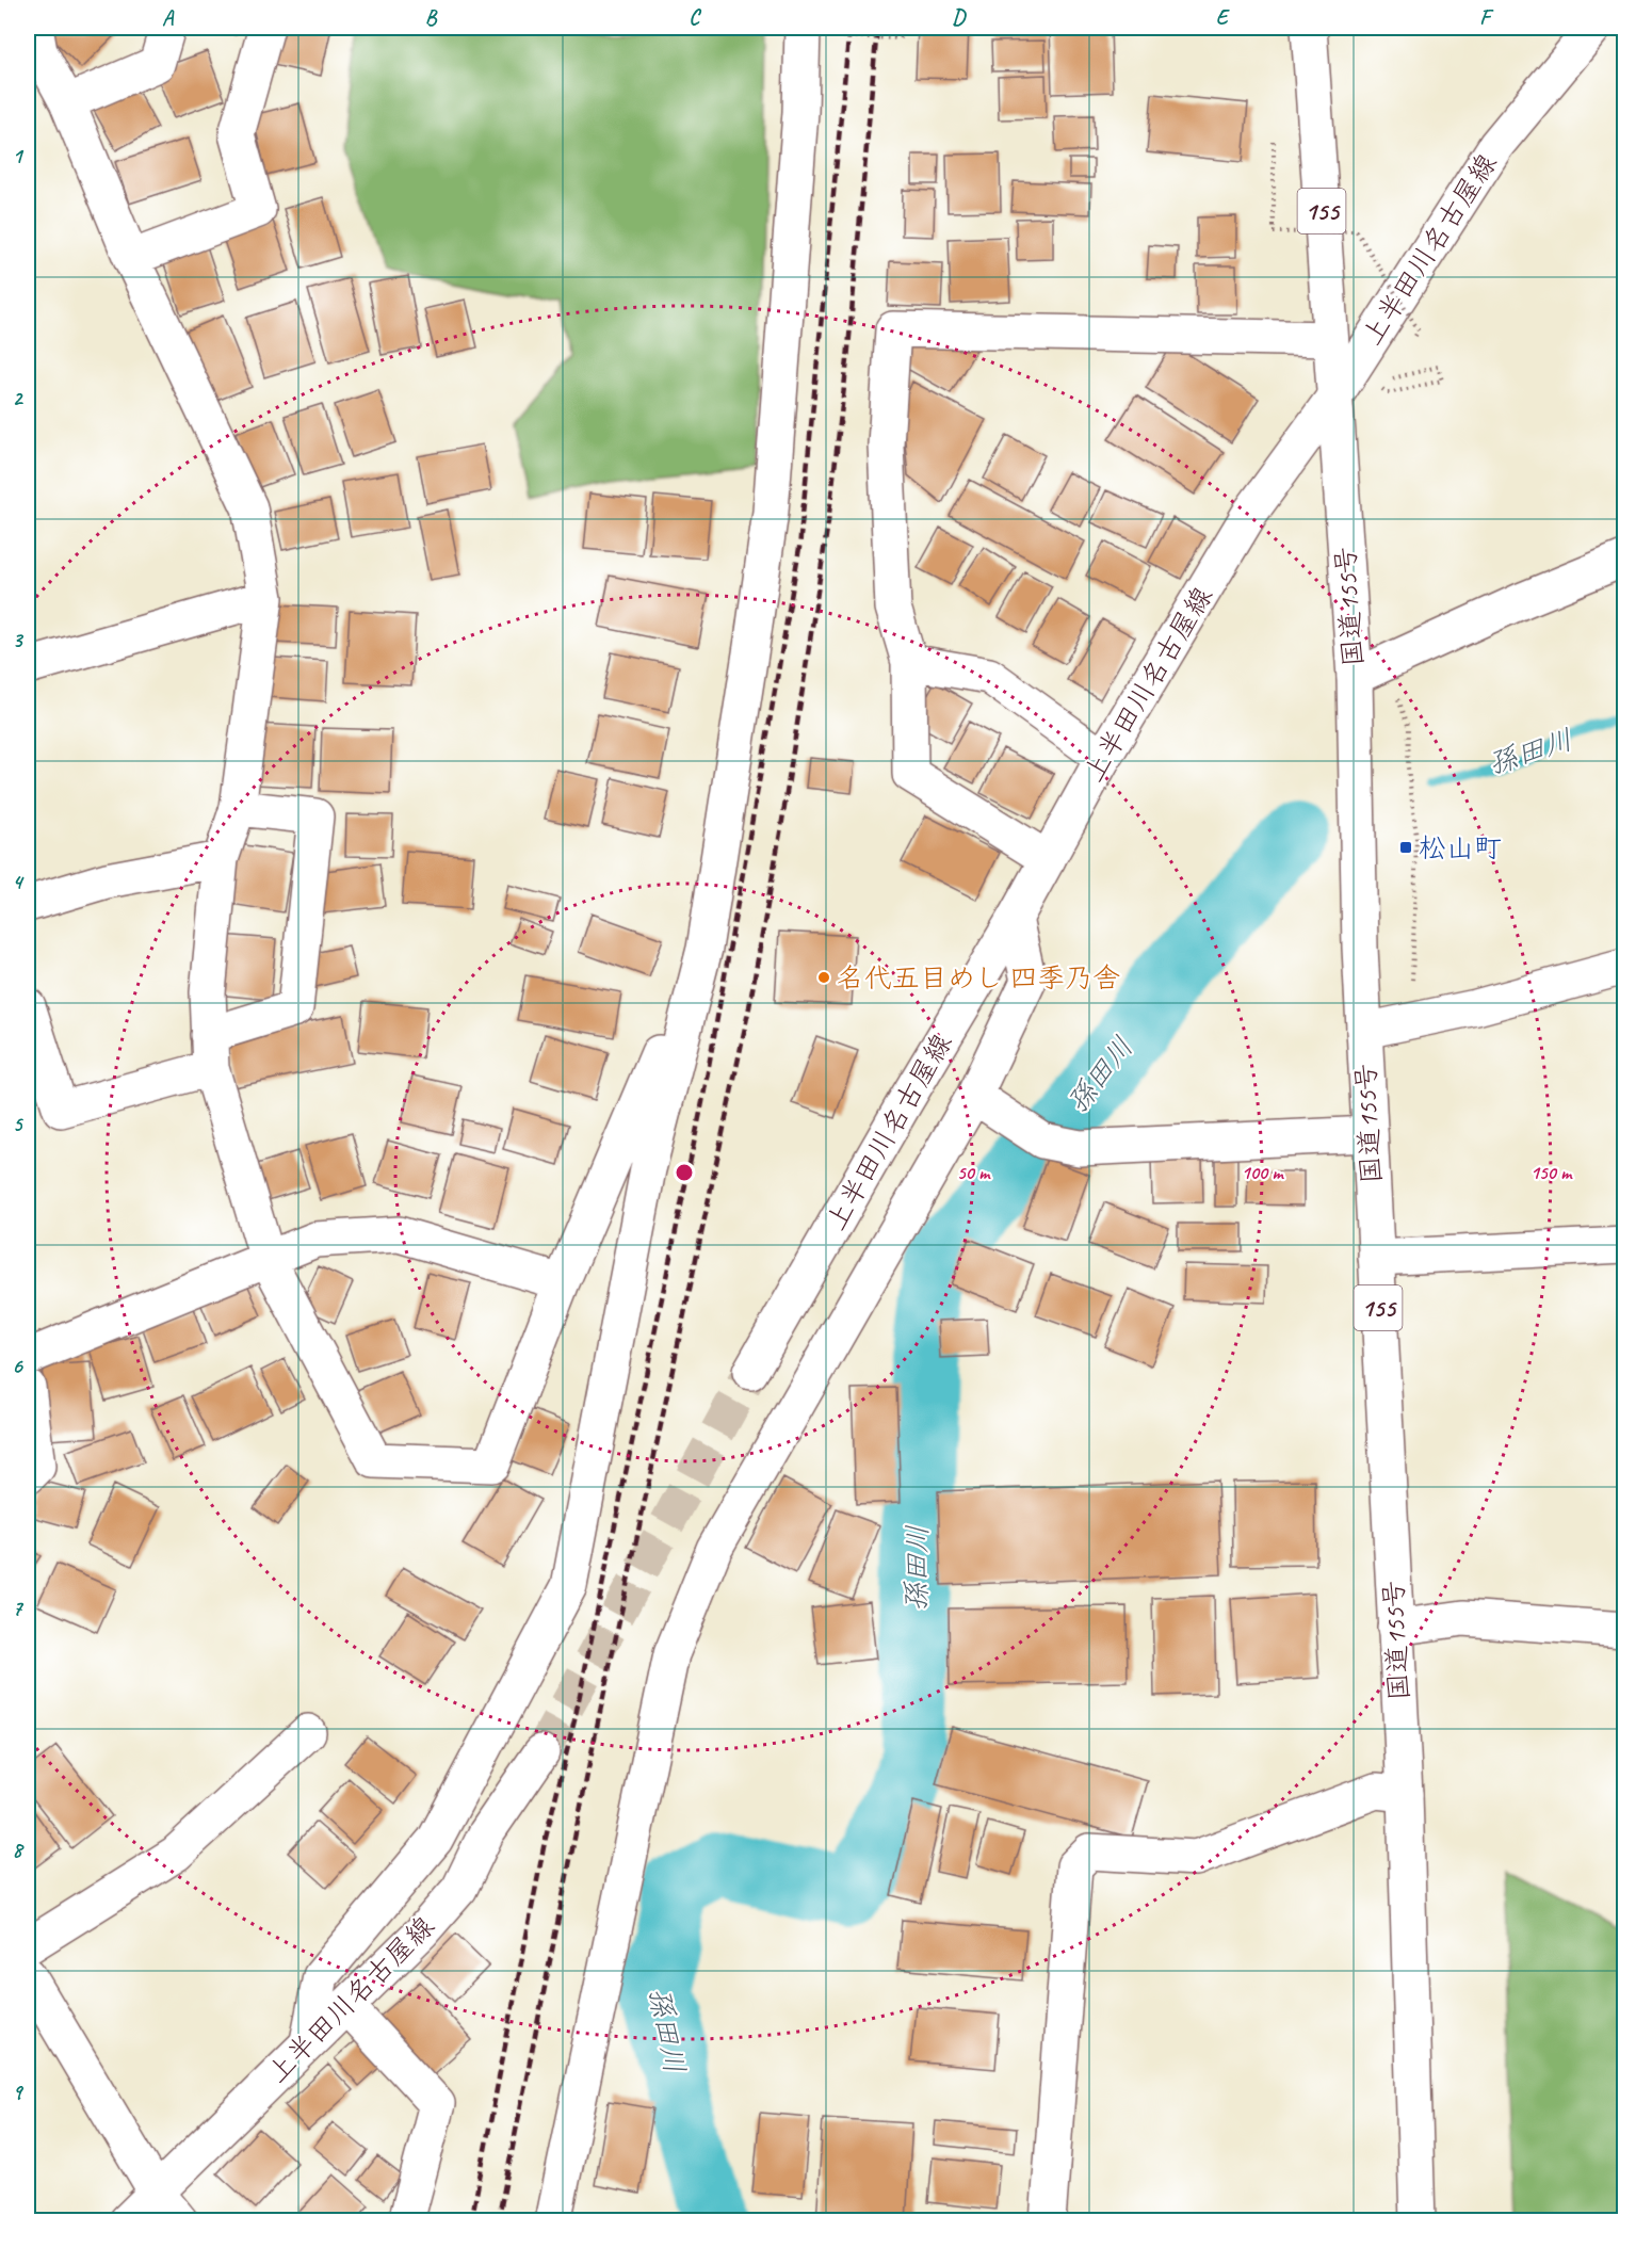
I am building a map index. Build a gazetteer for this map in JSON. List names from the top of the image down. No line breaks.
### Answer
{"streets":{"main road":["155","上半田川名古屋線","国道155号"]},"crossings":[["上半田川名古屋線","国道155号"]],"water":["孫田川"],"places":{"transit":["松山町"],"other":["名代五目めし 四季乃舎"]},"grid":{"columns":["A","B","C","D","E","F"],"rows":["1","2","3","4","5","6","7","8","9"]},"rings":["50 m","100 m","150 m"]}
